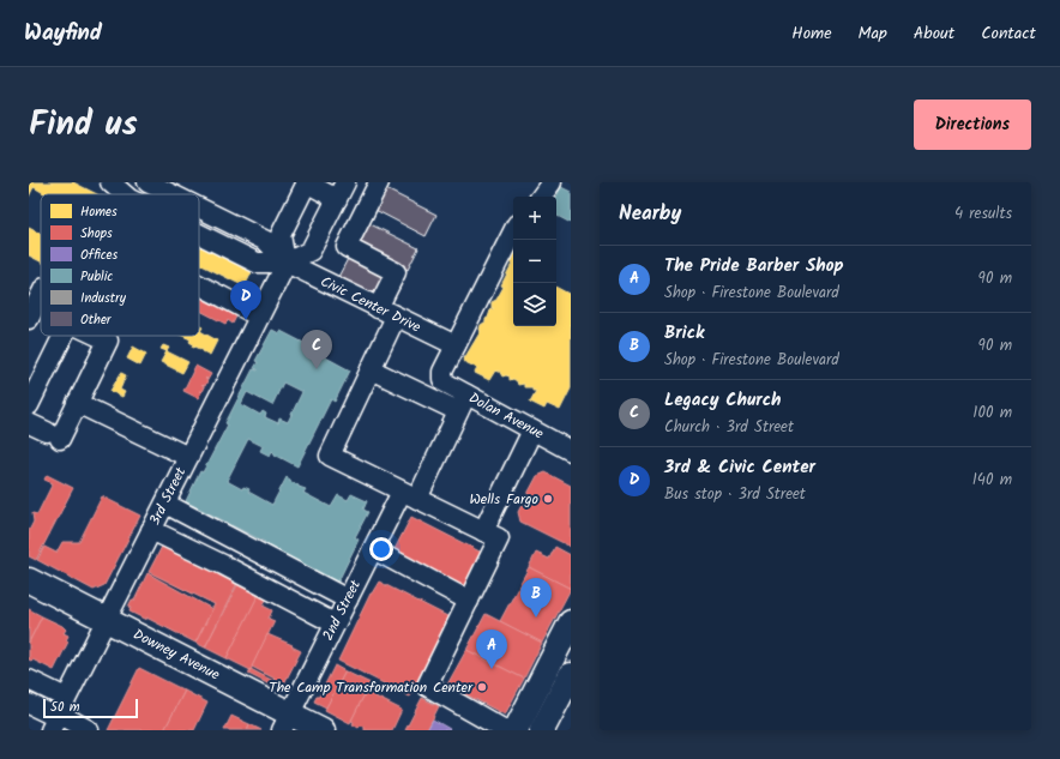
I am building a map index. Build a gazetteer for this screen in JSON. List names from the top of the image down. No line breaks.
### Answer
{"streets":{"main road":["Downey Avenue"],"street":["Civic Center Drive","Dolan Avenue","3rd Street","2nd Street"]},"crossings":[["Civic Center Drive","Dolan Avenue"],["Civic Center Drive","3rd Street"],["Dolan Avenue","2nd Street"],["3rd Street","Downey Avenue"],["2nd Street","Downey Avenue"]],"places":["Wells Fargo","The Camp Transformation Center"],"legend":["Homes","Shops","Offices","Public","Industry","Other"],"scale_bar":"50 m","page":{"header":"Wayfind","nav":["Home","Map","About","Contact"],"title":"Find us","buttons":"Directions","heading":["Nearby","4 results"],"map_buttons":["+","−"],"list":[{"mark":"A","name":"The Pride Barber Shop","note":"Shop · Firestone Boulevard","value":"90 m"},{"mark":"B","name":"Brick","note":"Shop · Firestone Boulevard","value":"90 m"},{"mark":"C","name":"Legacy Church","note":"Church · 3rd Street","value":"100 m"},{"mark":"D","name":"3rd & Civic Center","note":"Bus stop · 3rd Street","value":"140 m"}],"pins":["D","C","B","A"],"scale":"50 m"}}
